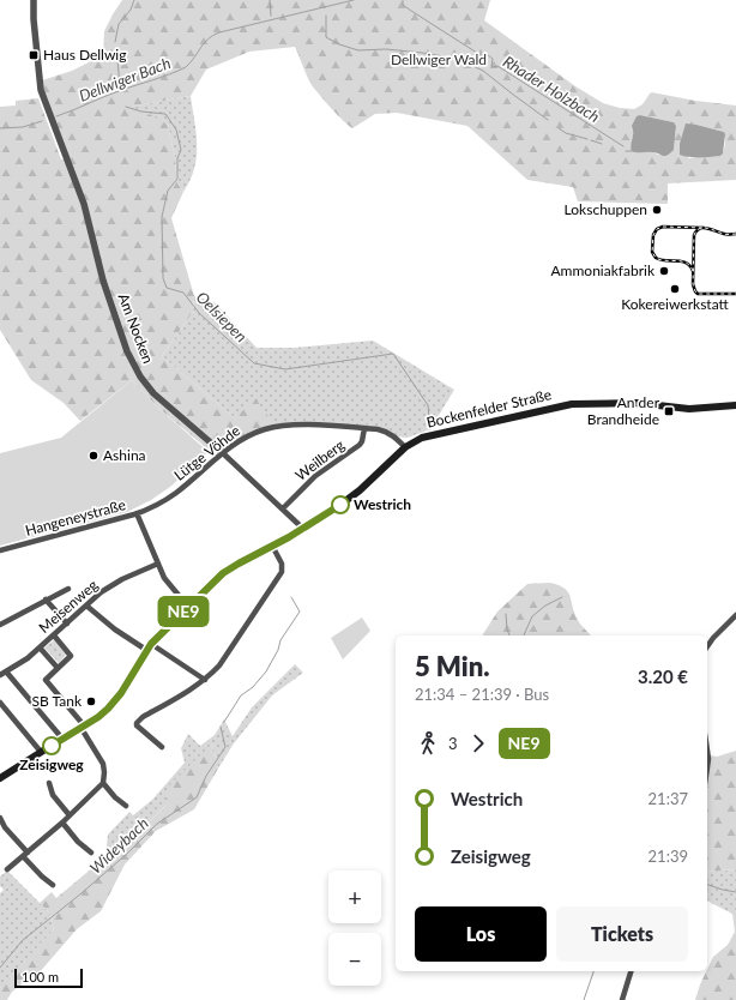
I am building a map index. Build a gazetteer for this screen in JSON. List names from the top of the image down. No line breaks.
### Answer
{"streets":{"main road":["Bockenfelder Straße"],"street":["Am Nocken","Lütge Vöhde","Weilberg","Hangeneystraße","Meisenweg"]},"crossings":[["Am Nocken","Bockenfelder Straße"],["Am Nocken","Lütge Vöhde"],["Am Nocken","Weilberg"],["Bockenfelder Straße","Lütge Vöhde"],["Bockenfelder Straße","Hangeneystraße"],["Lütge Vöhde","Weilberg"],["Lütge Vöhde","Hangeneystraße"],["Hangeneystraße","Meisenweg"]],"water":["Dellwiger Bach","Rhader Holzbach","Oelsiepen","Wideybach"],"parks":["Dellwiger Wald"],"places":{"transit":["Haus Dellwig","An der Brandheide"],"other":["Lokschuppen","Ammoniakfabrik","Kokereiwerkstatt","Ashina","Westrich","SB Tank","Zeisigweg"]},"lines":["bus line NE9"],"scale_bar":"100 m","page":{"on_map":"NE9","heading":["5 Min.","21:34 – 21:39 · Bus","3.20 €"],"legs":["3","NE9"],"list":[{"name":"Westrich","value":"21:37"},{"name":"Zeisigweg","value":"21:39"}],"map_buttons":["+","−"],"buttons":["Los","Tickets"],"scale":"100 m"}}
